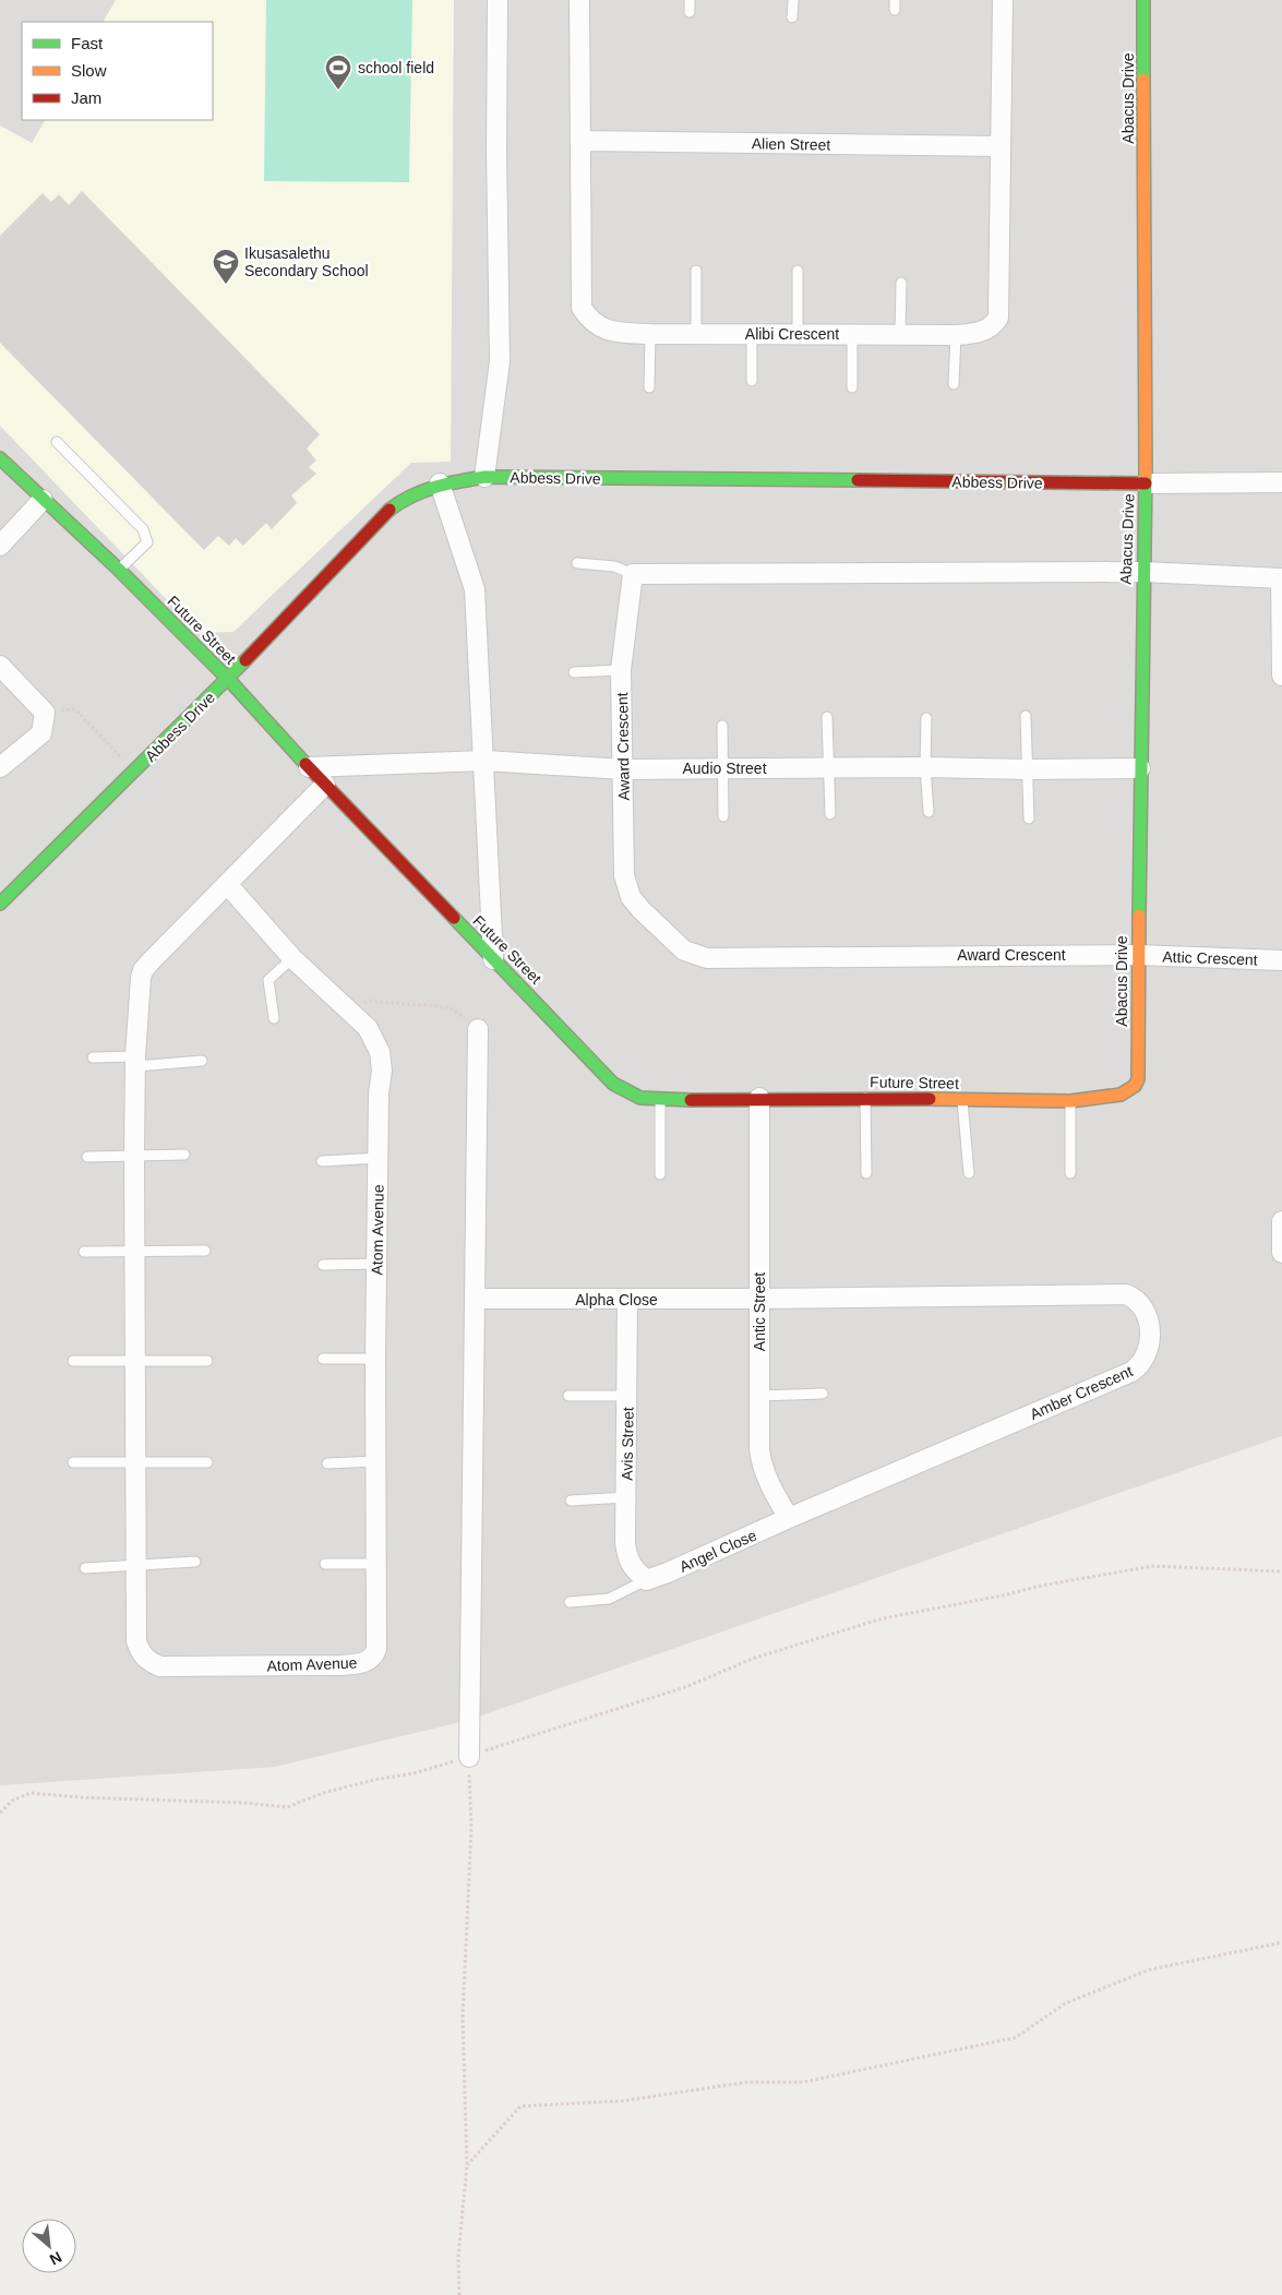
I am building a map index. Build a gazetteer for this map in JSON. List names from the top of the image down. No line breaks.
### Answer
{"streets":{"street":["Abacus Drive","Alien Street","Alibi Crescent","Abbess Drive","Future Street","Award Crescent","Audio Street","Attic Crescent","Atom Avenue","Alpha Close","Antic Street","Amber Crescent","Avis Street","Angel Close"]},"crossings":[["Abacus Drive","Abbess Drive"],["Abacus Drive","Future Street"],["Abacus Drive","Award Crescent"],["Abacus Drive","Audio Street"],["Abacus Drive","Attic Crescent"],["Alien Street","Alibi Crescent"],["Abbess Drive","Future Street"],["Future Street","Audio Street"],["Future Street","Antic Street"],["Award Crescent","Audio Street"],["Award Crescent","Attic Crescent"],["Alpha Close","Antic Street"],["Alpha Close","Amber Crescent"],["Alpha Close","Avis Street"],["Antic Street","Amber Crescent"],["Antic Street","Angel Close"],["Amber Crescent","Angel Close"],["Avis Street","Angel Close"]],"places":{"sports":["school field"],"school or university":["Ikusasalethu Secondary School"]},"legend":["Fast","Slow","Jam"],"north":"bottom right"}
